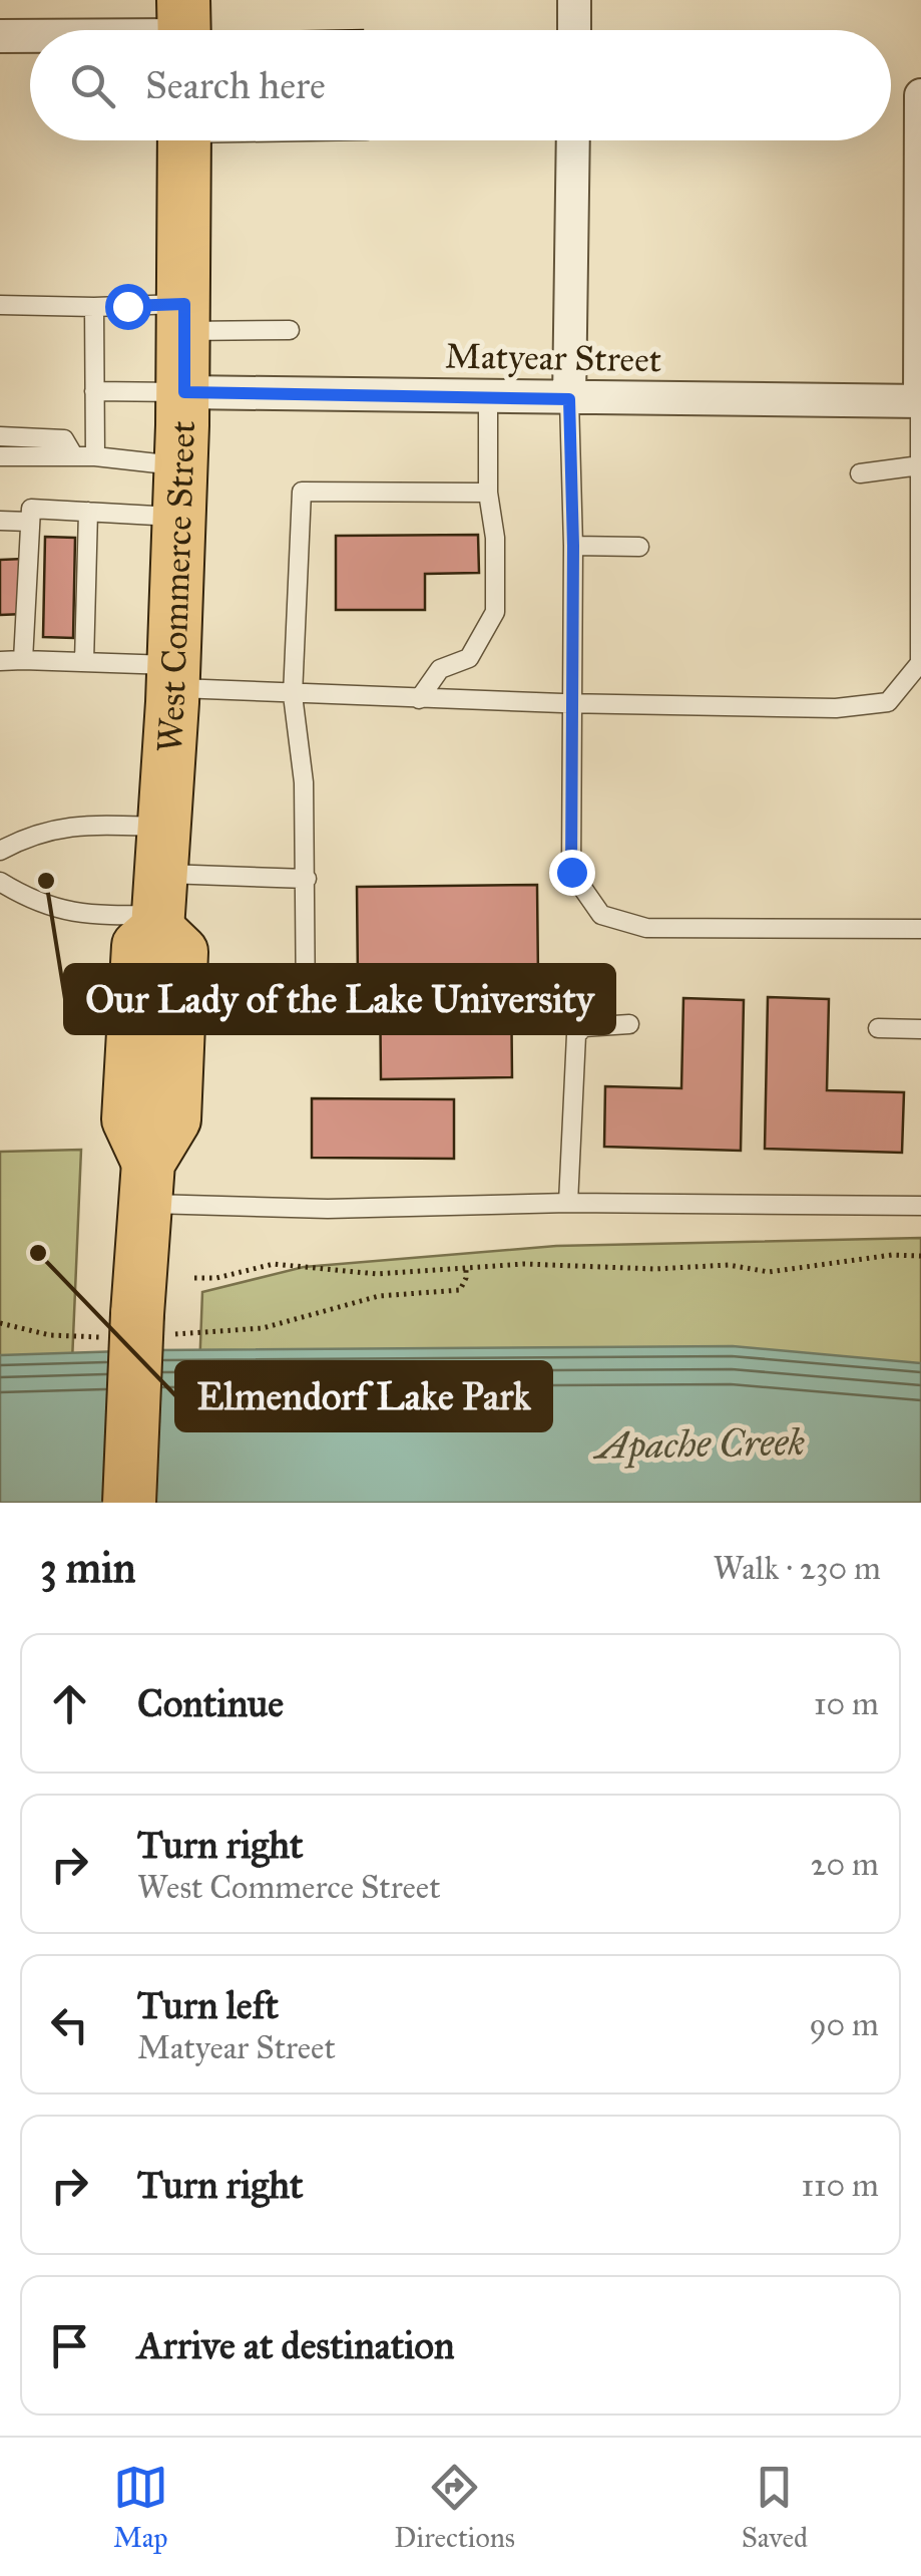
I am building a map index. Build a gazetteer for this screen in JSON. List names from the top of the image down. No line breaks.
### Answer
{"streets":{"main road":["West Commerce Street"],"street":["Matyear Street"]},"crossings":[["Matyear Street","West Commerce Street"]],"water":["Apache Creek"],"places":["Our Lady of the Lake University","Elmendorf Lake Park"],"page":{"search":"Search here","heading":["3 min","Walk · 230 m"],"list":[["Continue","10 m"],["Turn right","West Commerce Street","20 m"],["Turn left","Matyear Street","90 m"],["Turn right","110 m"],"Arrive at destination"],"nav":["Map","Directions","Saved"]}}
